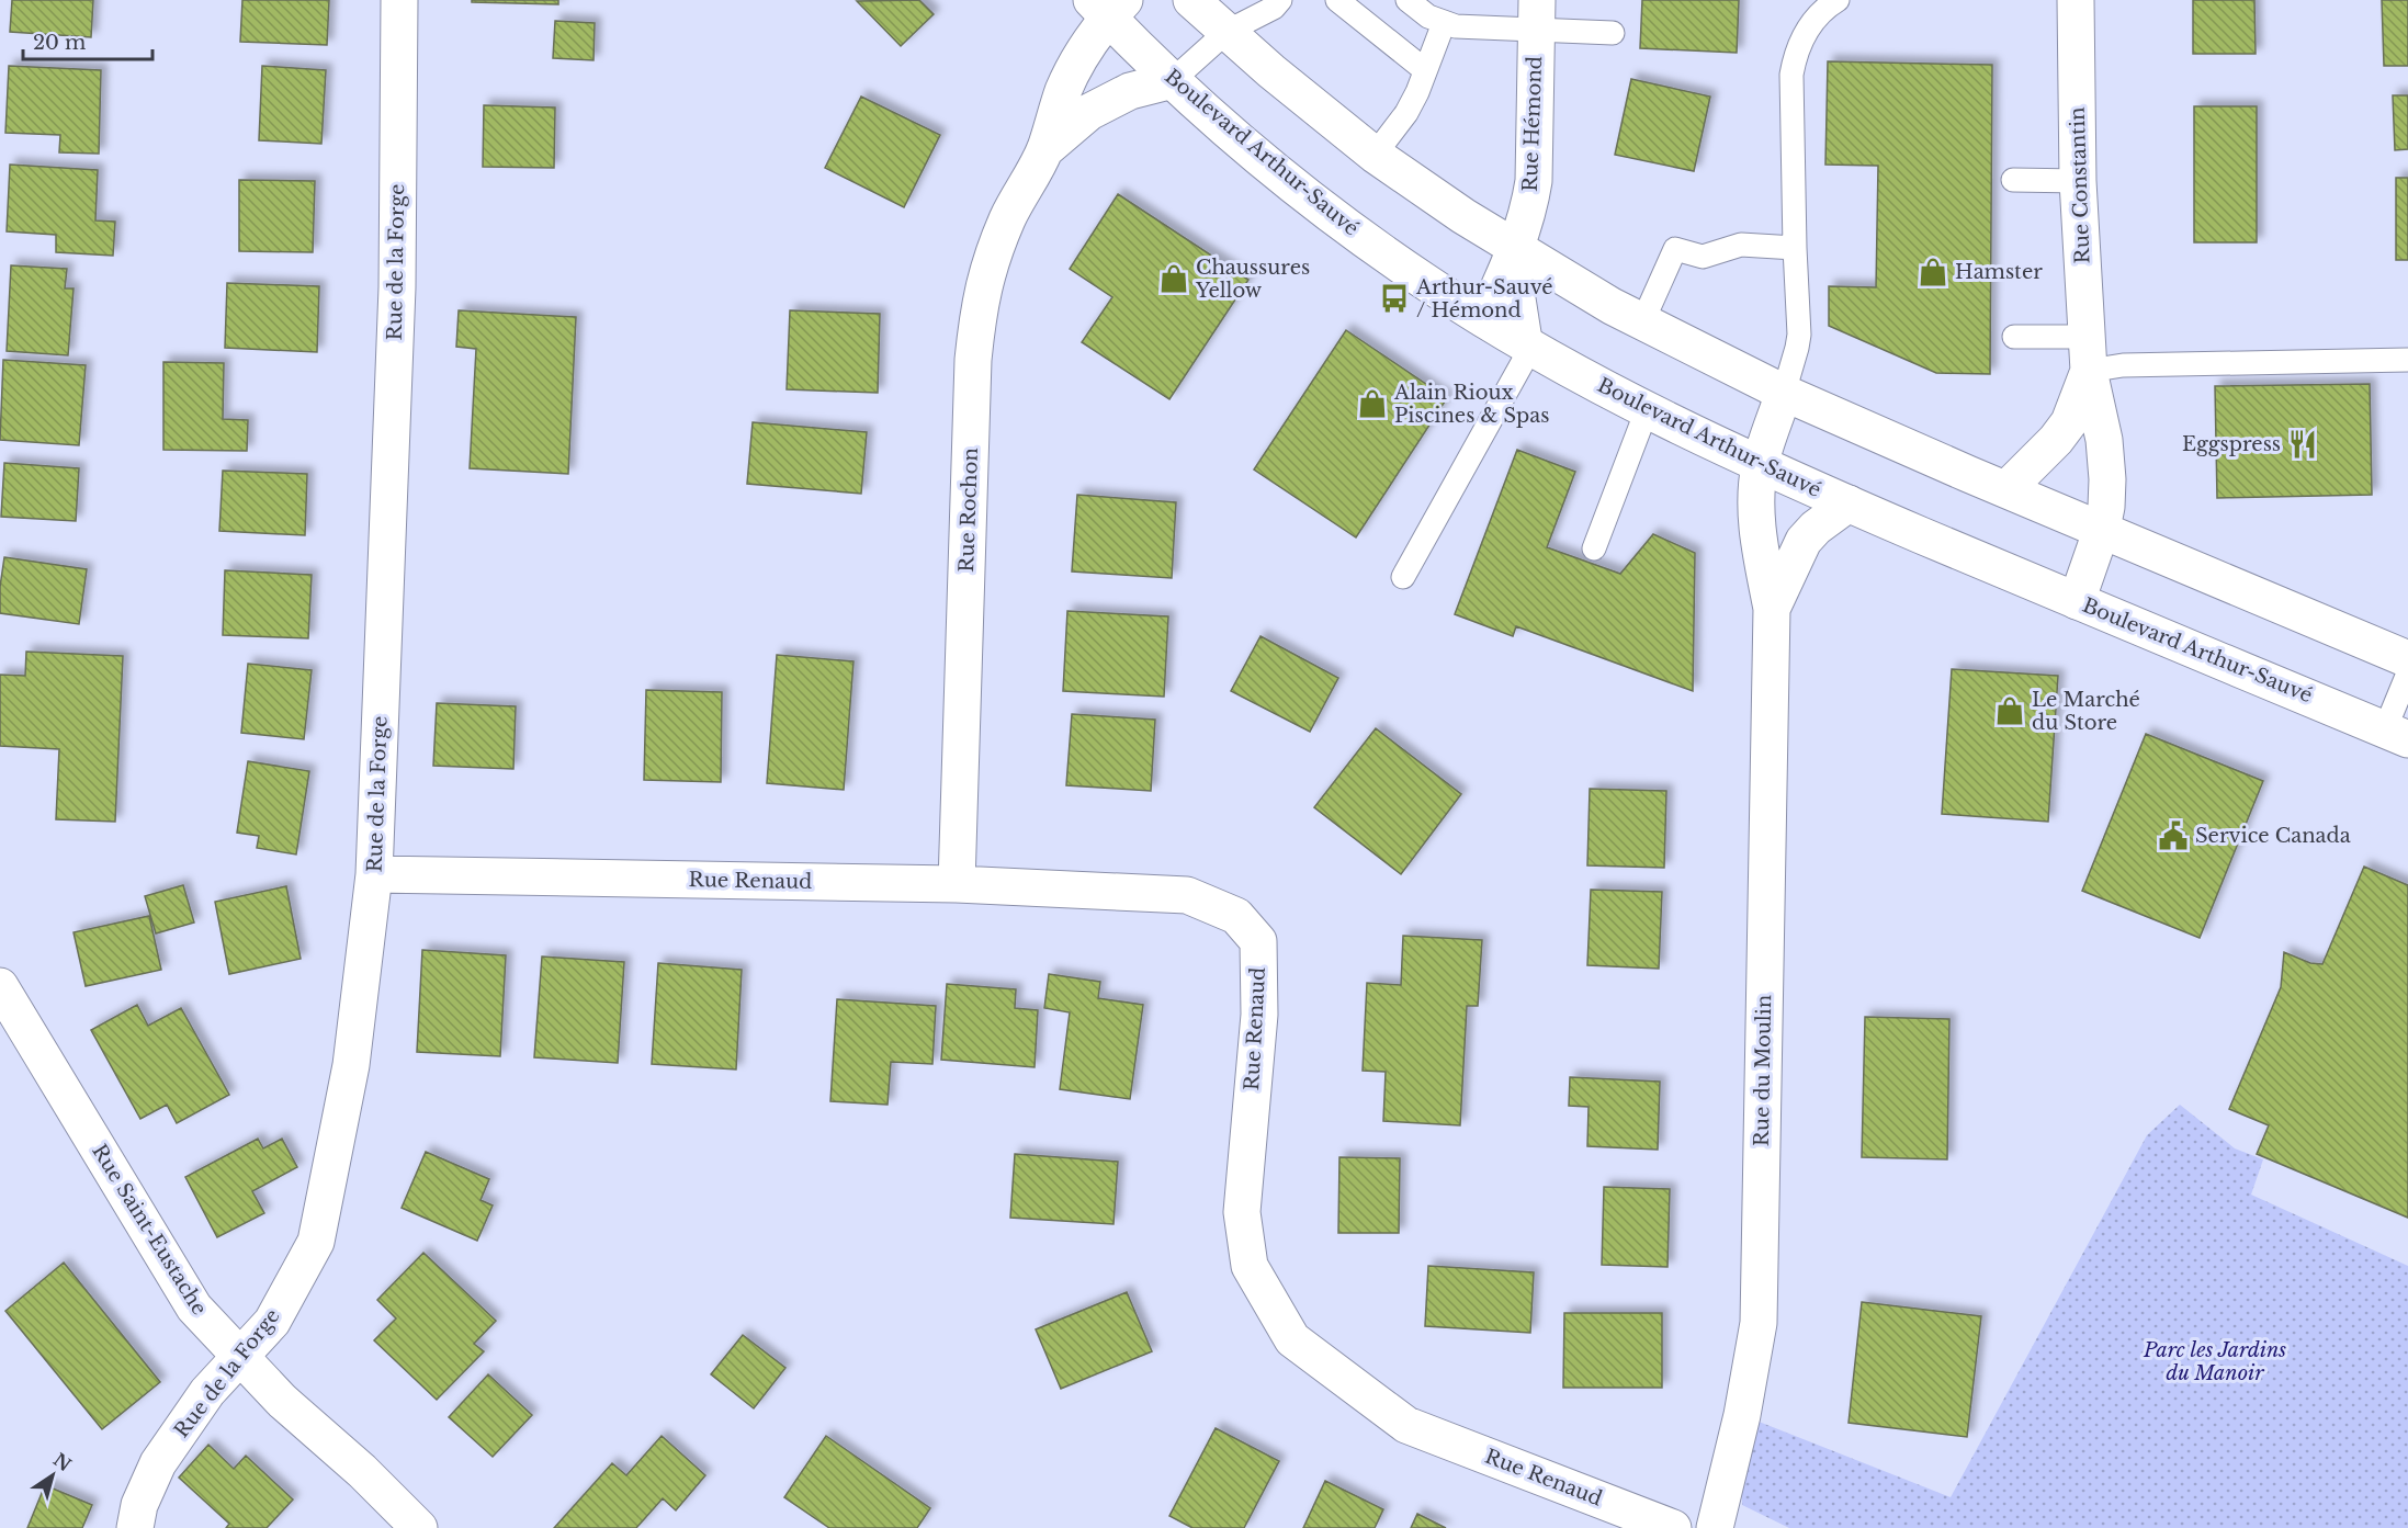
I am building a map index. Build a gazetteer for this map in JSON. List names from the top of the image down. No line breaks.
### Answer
{"streets":{"street":["Rue Hémond","Boulevard Arthur-Sauvé","Rue Constantin","Rue de la Forge","Rue Rochon","Rue Renaud","Rue du Moulin","Rue Saint-Eustache"]},"crossings":[["Rue Hémond","Boulevard Arthur-Sauvé"],["Boulevard Arthur-Sauvé","Rue Constantin"],["Boulevard Arthur-Sauvé","Rue Rochon"],["Boulevard Arthur-Sauvé","Rue du Moulin"],["Rue de la Forge","Rue Renaud"],["Rue de la Forge","Rue Saint-Eustache"],["Rue Rochon","Rue Renaud"]],"parks":["Parc les Jardins du Manoir"],"places":{"shop":["Hamster","Chaussures Yellow","Alain Rioux Piscines & Spas","Le Marché du Store"],"bus stop":["Arthur-Sauvé / Hémond"],"restaurant":["Eggspress"],"public building":["Service Canada"]},"scale_bar":"20 m","north":"top right"}
